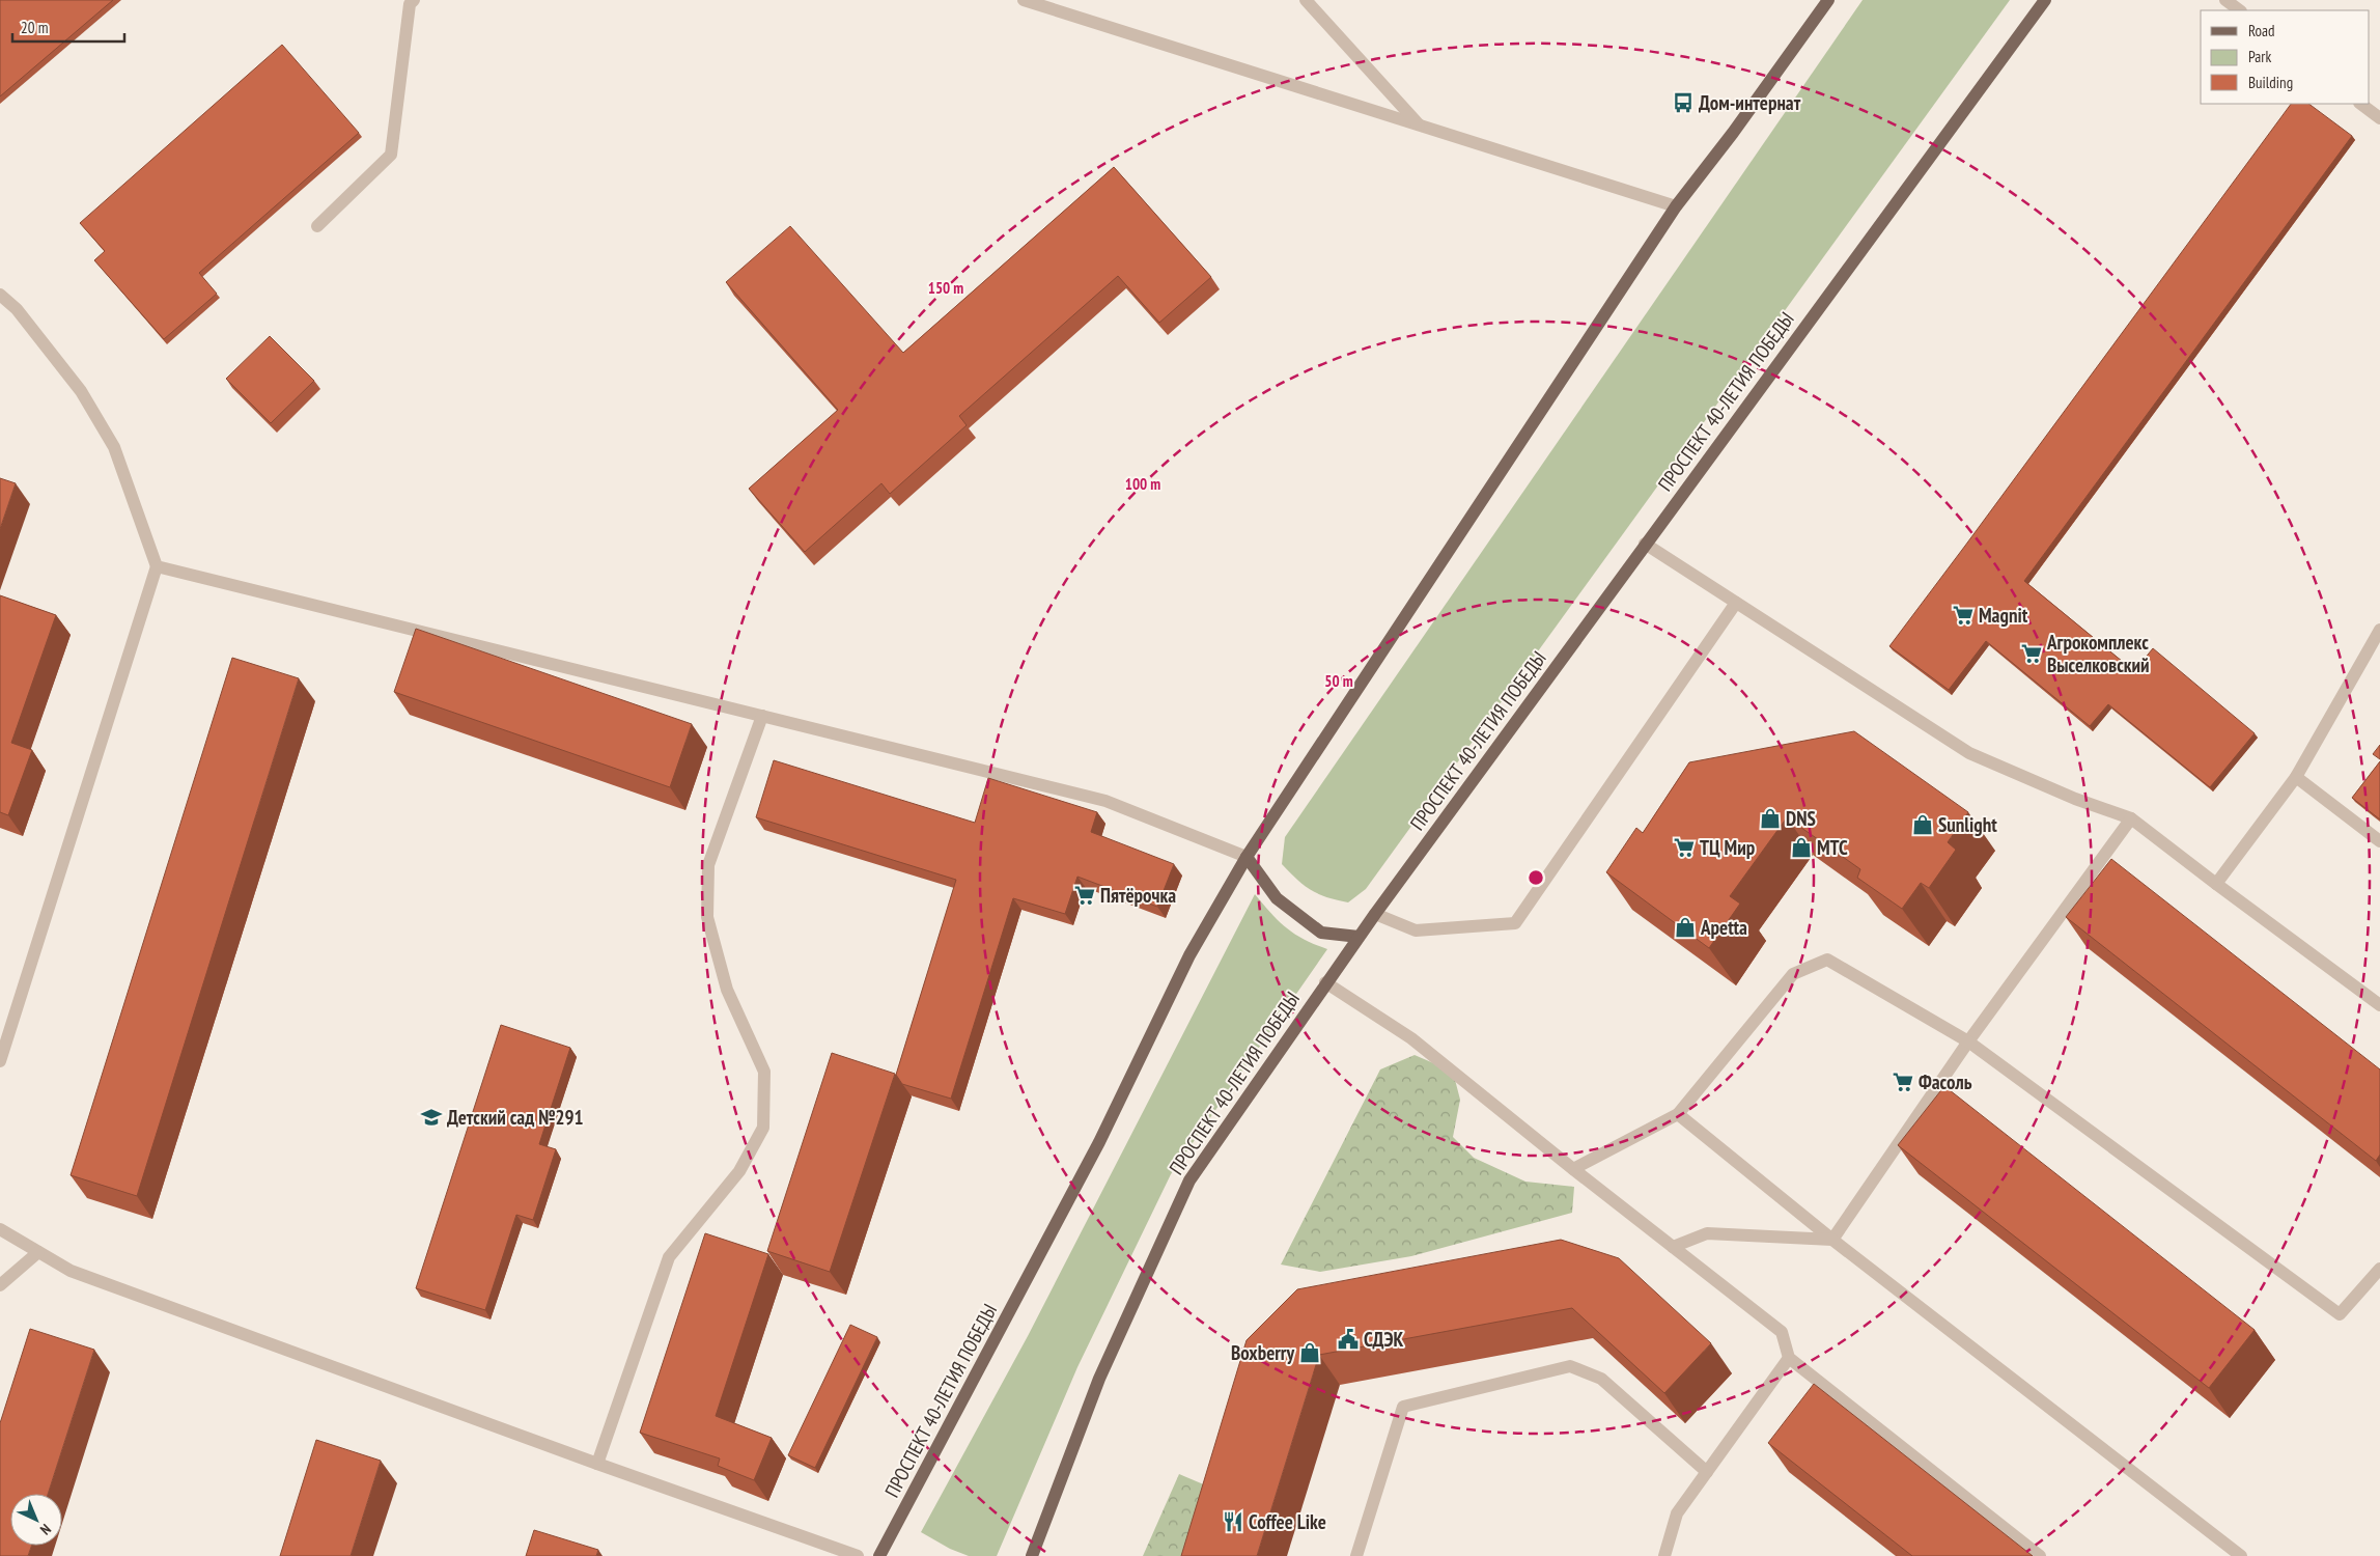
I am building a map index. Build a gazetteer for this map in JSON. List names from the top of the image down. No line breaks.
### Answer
{"streets":{"main road":["ПРОСПЕКТ 40-ЛЕТИЯ ПОБЕДЫ"]},"places":{"bus stop":["Дом-интернат"],"supermarket":["Magnit","Агрокомплекс Выселковский","ТЦ Мир","Пятёрочка","Фасоль"],"shop":["DNS","Sunlight","МТС","Apetta","Boxberry"],"school or university":["Детский сад №291"],"public building":["СДЭК"],"restaurant":["Coffee Like"]},"legend":["Road","Park","Building"],"scale_bar":"20 m","north":"bottom right","rings":["150 m","100 m","50 m"]}
